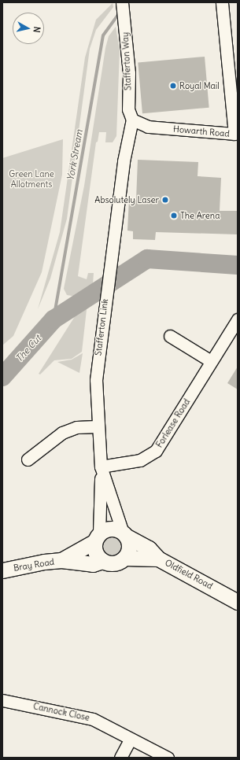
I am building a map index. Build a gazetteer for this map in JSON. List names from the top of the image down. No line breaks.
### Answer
{"streets":{"main road":["Bray Road","Oldfield Road"],"street":["Stafferton Way","Howarth Road","Stafferton Link","Forlease Road","Cannock Close"]},"crossings":[["Stafferton Way","Howarth Road"],["Stafferton Way","Stafferton Link"],["Howarth Road","Stafferton Link"],["Stafferton Link","Forlease Road"],["Stafferton Link","Bray Road"],["Stafferton Link","Oldfield Road"],["Bray Road","Oldfield Road"]],"water":["York Stream","The Cut"],"parks":["Green Lane Allotments"],"places":["Royal Mail","Absolutely Laser","The Arena"],"north":"right"}
